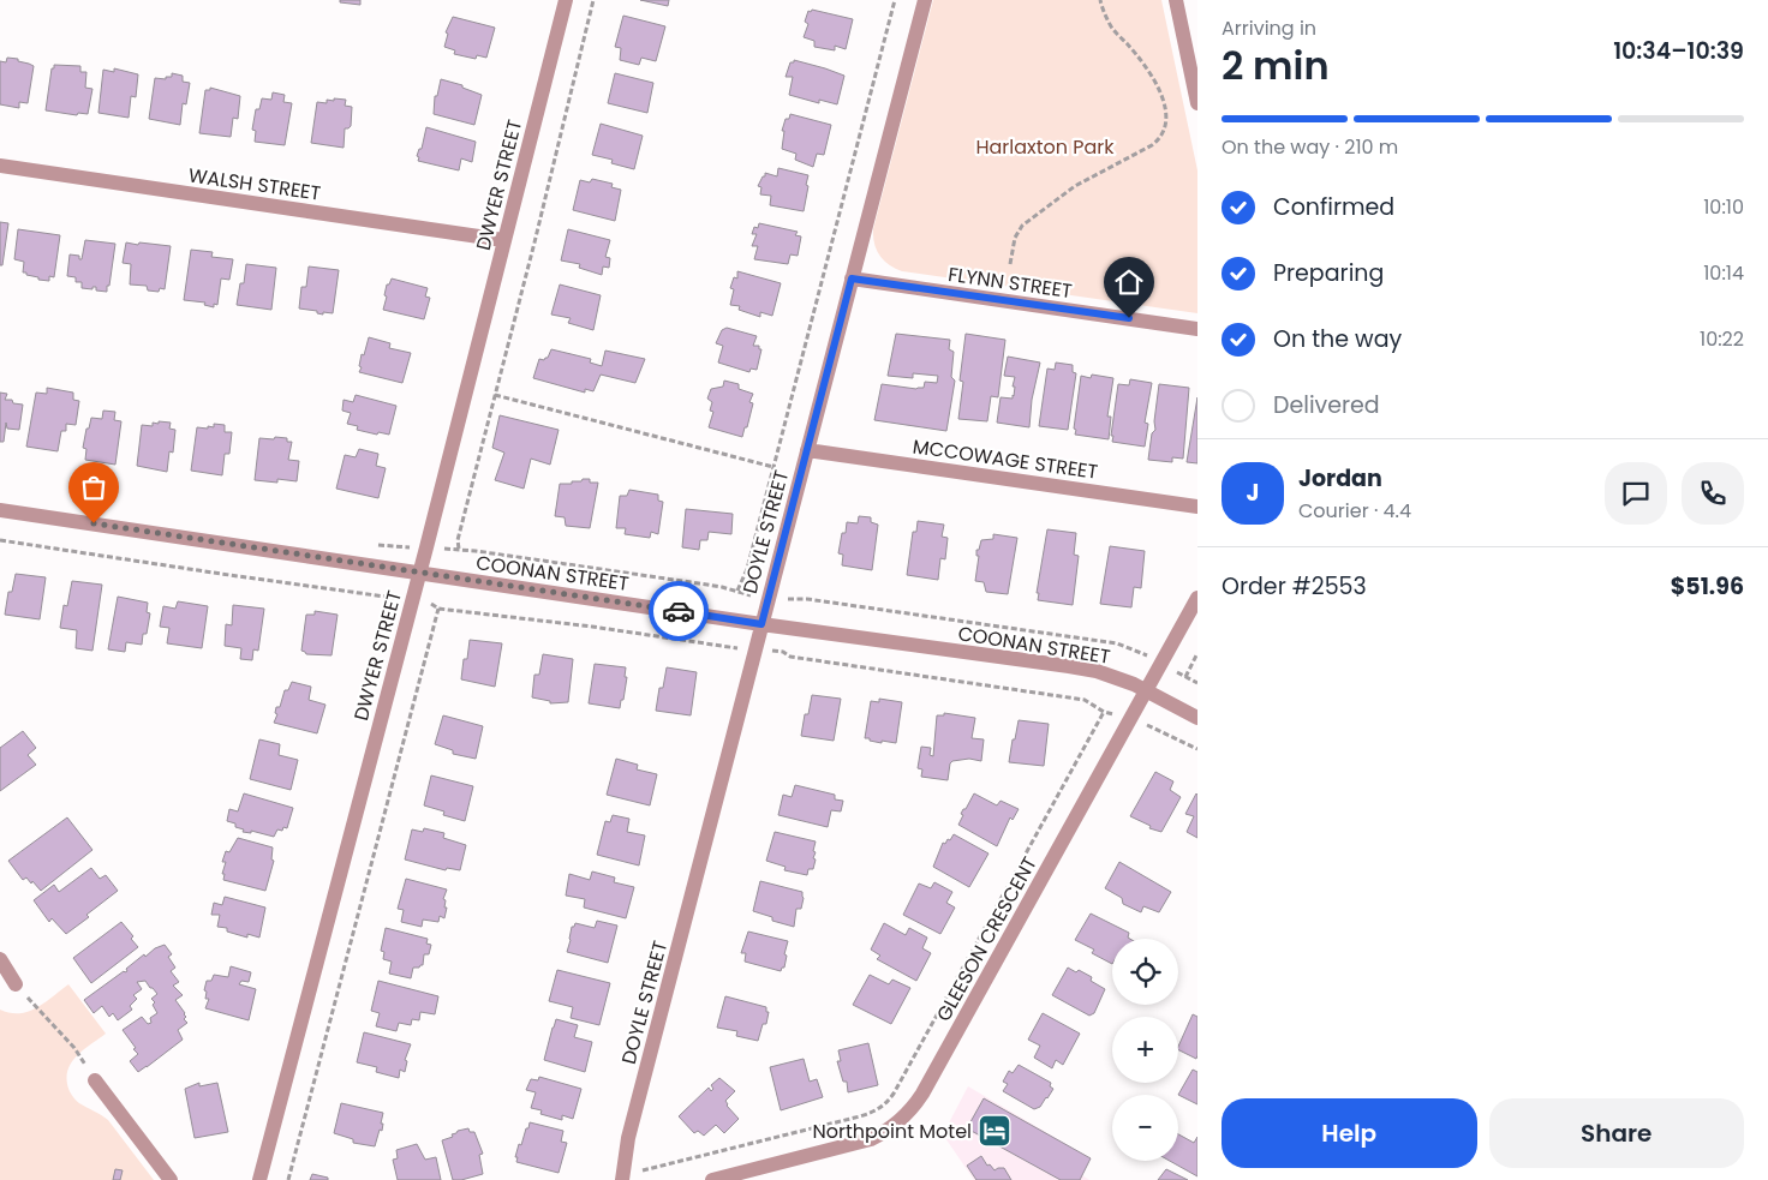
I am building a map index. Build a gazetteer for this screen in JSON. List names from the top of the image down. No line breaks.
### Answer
{"streets":{"street":["WALSH STREET","DWYER STREET","FLYNN STREET","MCCOWAGE STREET","DOYLE STREET","COONAN STREET","GLEESON CRESCENT"]},"crossings":[["WALSH STREET","DWYER STREET"],["DWYER STREET","COONAN STREET"],["FLYNN STREET","DOYLE STREET"],["MCCOWAGE STREET","DOYLE STREET"],["DOYLE STREET","COONAN STREET"],["COONAN STREET","GLEESON CRESCENT"]],"parks":["Harlaxton Park"],"places":{"hotel":["Northpoint Motel"]},"page":{"heading":["2 min","Arriving in","10:34–10:39"],"panel":["Jordan","Courier · 4.4","Order #2553","$51.96"],"bar":"On the way · 210 m","list":[["Confirmed","10:10"],["Preparing","10:14"],["On the way","10:22"],"Delivered"],"round":"J","map_buttons":["+","−"],"buttons":["Help","Share"]}}
